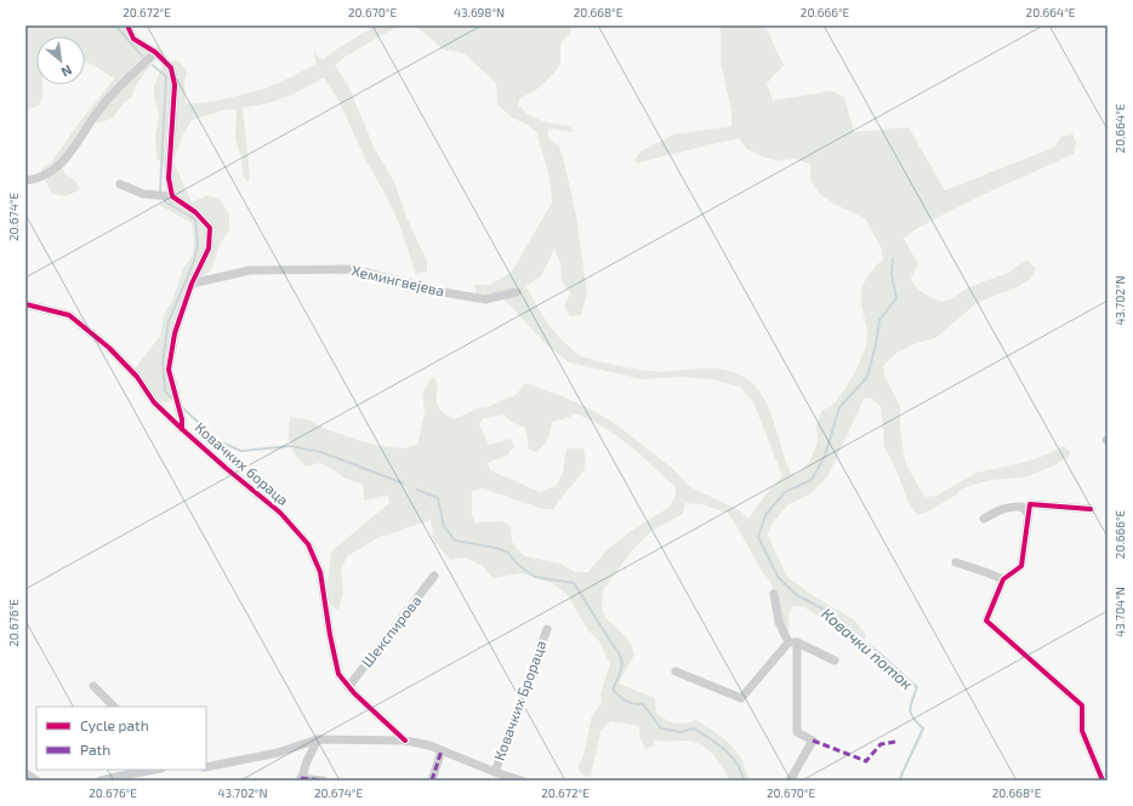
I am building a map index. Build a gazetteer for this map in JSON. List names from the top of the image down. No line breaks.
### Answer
{"streets":{"street":["Хемингвејева","Ковачких бораца","Шекспирова","Ковачких Брораца"]},"crossings":[["Ковачких бораца","Шекспирова"]],"water":["Ковачки поток"],"legend":["Cycle path","Path"],"north":"bottom right","coordinates":["20.672°E","20.670°E","43.698°N","20.668°E","20.666°E","20.664°E","20.674°E","43.702°N","43.704°N","20.676°E"]}
